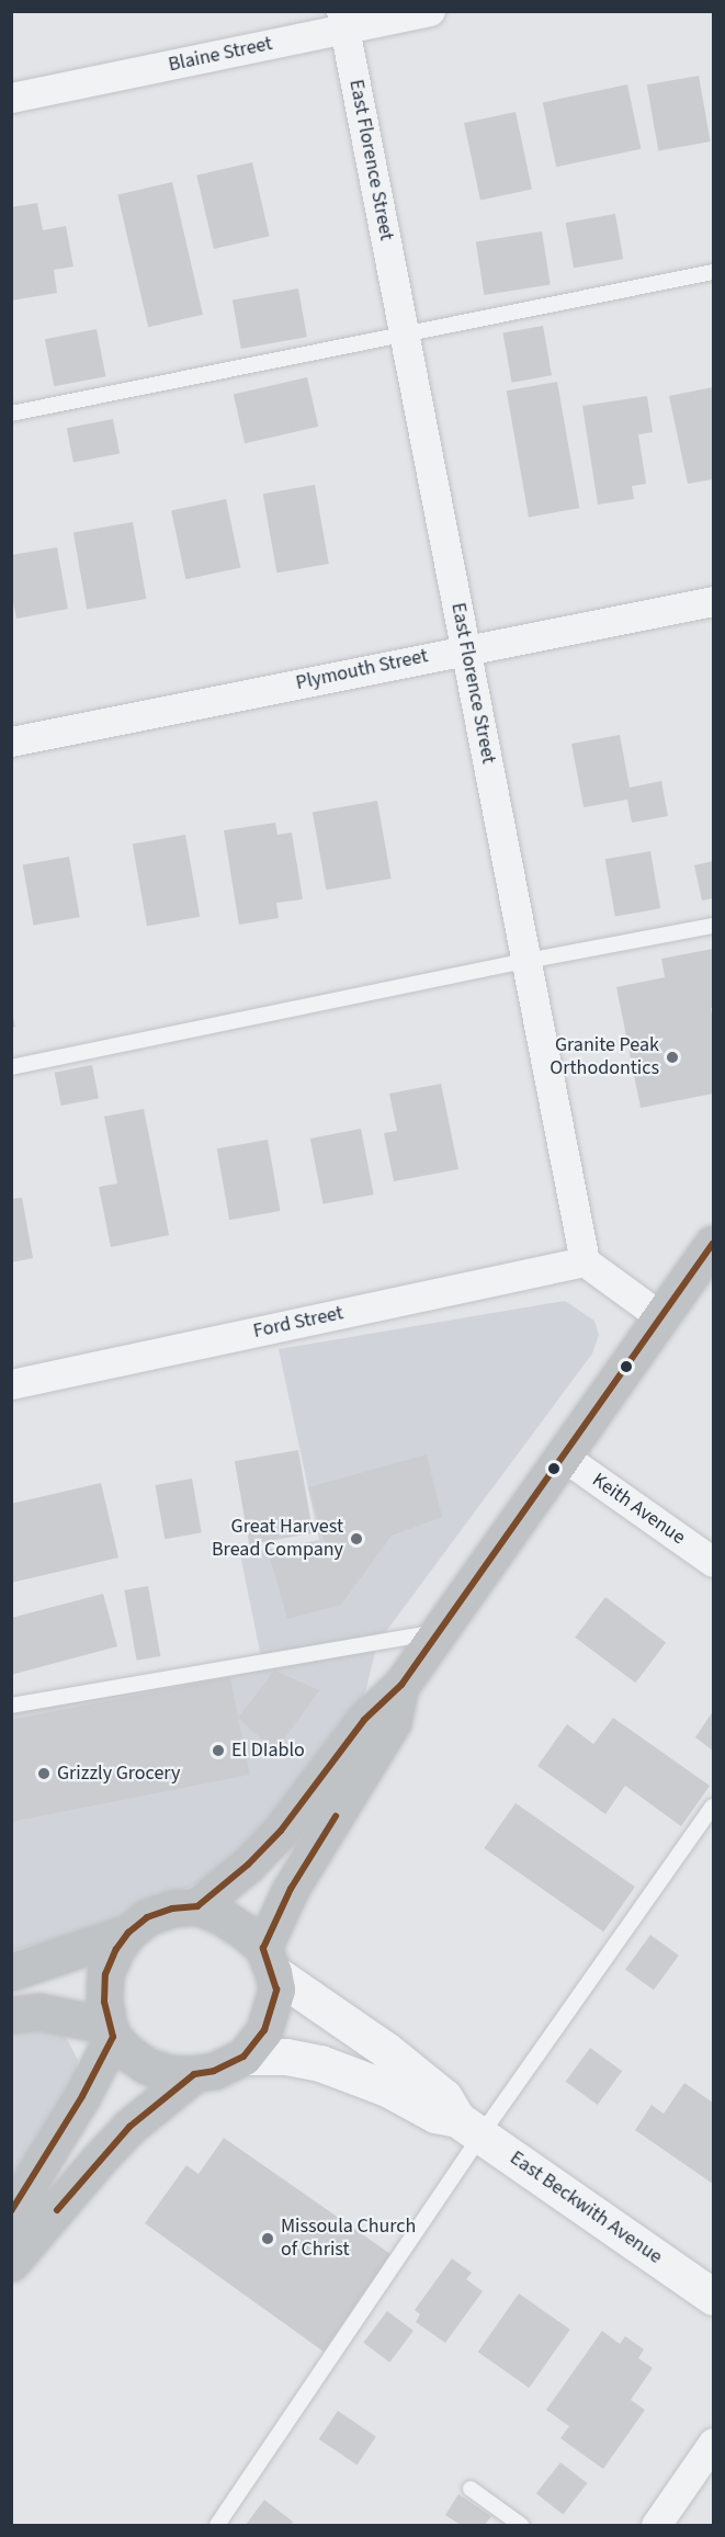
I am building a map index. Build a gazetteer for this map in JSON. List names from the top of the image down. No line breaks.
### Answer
{"streets":{"street":["Blaine Street","East Florence Street","Plymouth Street","Ford Street","Keith Avenue","East Beckwith Avenue"]},"crossings":[["Blaine Street","East Florence Street"],["East Florence Street","Plymouth Street"],["East Florence Street","Ford Street"]],"places":["Granite Peak Orthodontics","Great Harvest Bread Company","El DIablo","Grizzly Grocery","Missoula Church of Christ"]}
